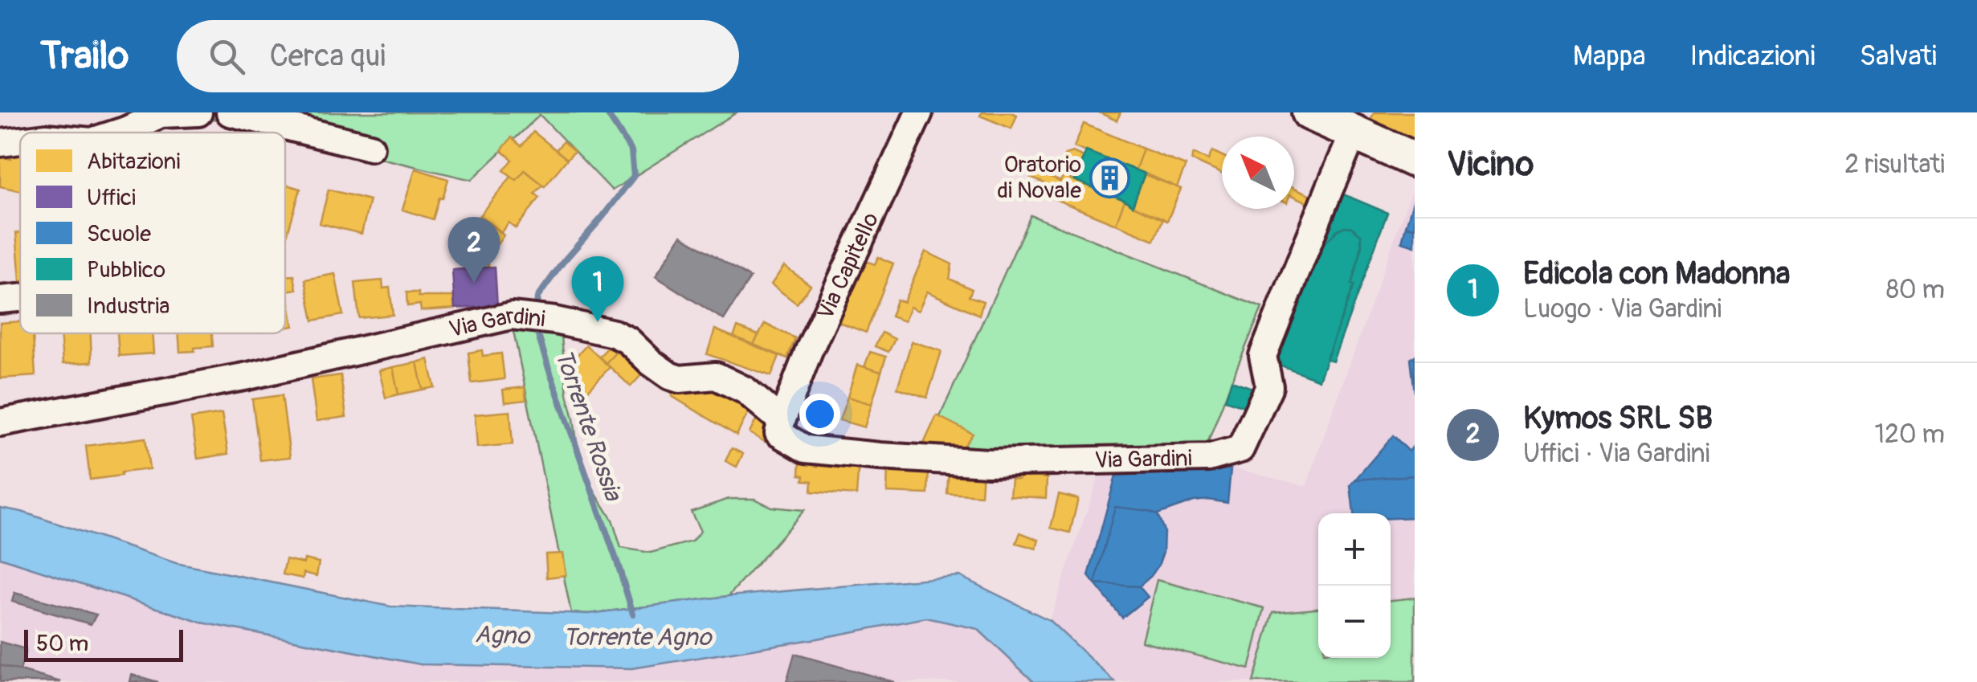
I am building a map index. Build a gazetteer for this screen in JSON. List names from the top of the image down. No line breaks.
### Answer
{"streets":{"street":["Via Capitello","Via Gardini"]},"crossings":[["Via Capitello","Via Gardini"]],"water":["Torrente Rossia","Agno","Torrente Agno"],"places":{"building":["Oratorio di Novale"]},"legend":["Abitazioni","Uffici","Scuole","Pubblico","Industria"],"scale_bar":"50 m","north":"top left","page":{"header":"Trailo","search":"Cerca qui","nav":["Mappa","Indicazioni","Salvati"],"heading":["Vicino","2 risultati"],"pins":["2","1"],"list":[{"mark":"1","name":"Edicola con Madonna","note":"Luogo · Via Gardini","value":"80 m"},{"mark":"2","name":"Kymos SRL SB","note":"Uffici · Via Gardini","value":"120 m"}],"map_buttons":["+","−"],"scale":"50 m"}}
